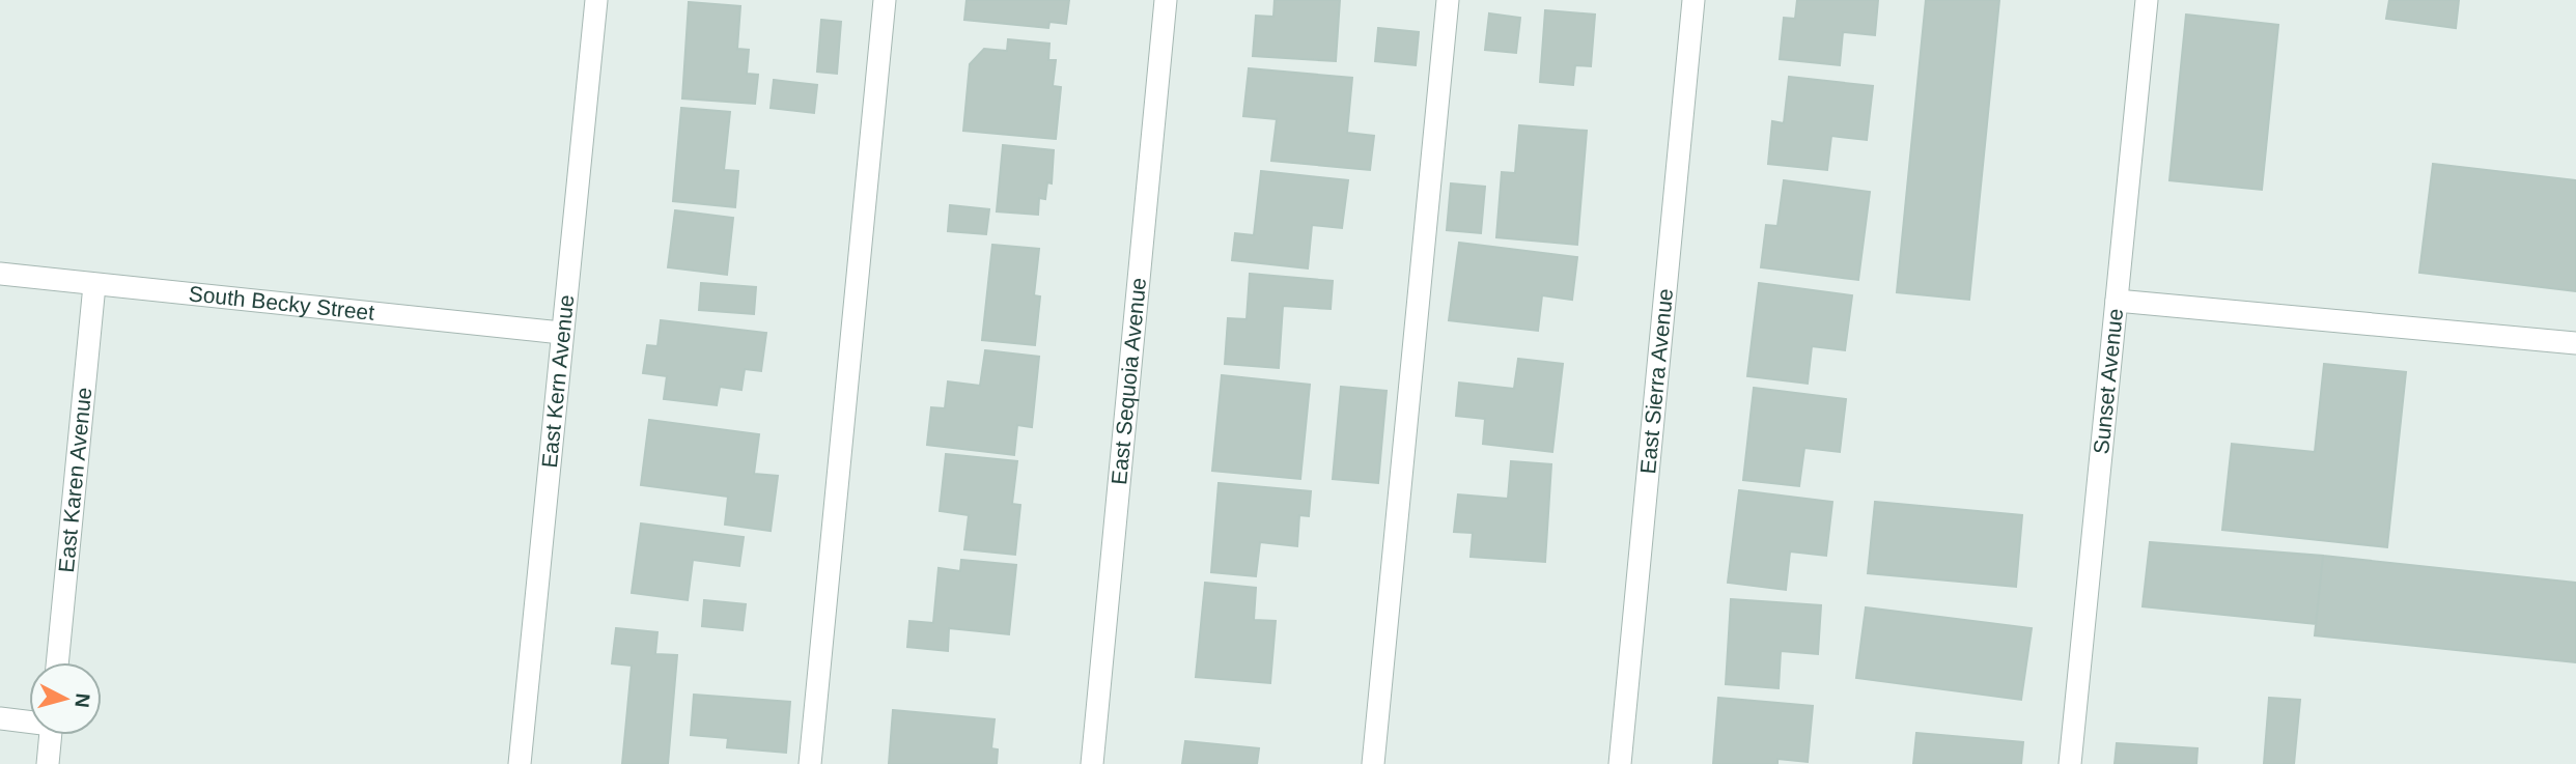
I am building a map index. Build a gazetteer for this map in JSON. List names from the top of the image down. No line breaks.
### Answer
{"streets":{"street":["South Becky Street","East Kern Avenue","East Sequoia Avenue","East Sierra Avenue","Sunset Avenue","East Karen Avenue"]},"crossings":[["South Becky Street","East Kern Avenue"],["South Becky Street","East Karen Avenue"]],"north":"right"}
